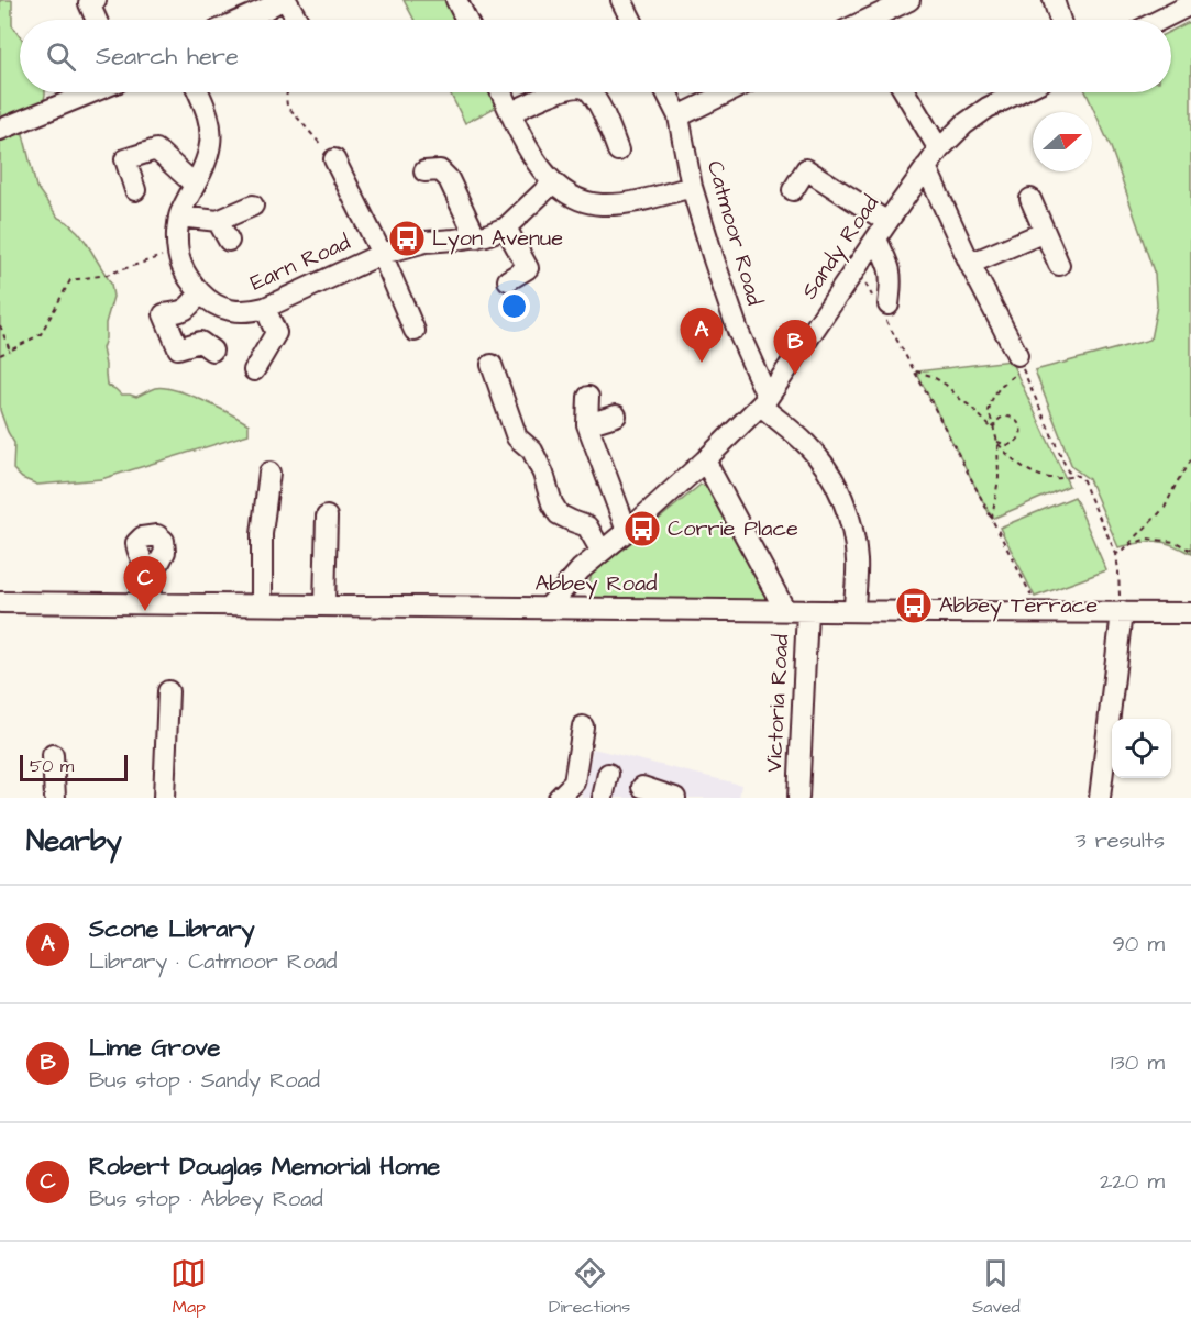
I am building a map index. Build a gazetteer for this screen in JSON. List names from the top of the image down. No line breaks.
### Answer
{"streets":{"street":["Catmoor Road","Sandy Road","Earn Road","Abbey Road","Victoria Road"]},"crossings":[["Catmoor Road","Sandy Road"],["Sandy Road","Abbey Road"],["Abbey Road","Victoria Road"]],"places":{"bus stop":["Lyon Avenue","Corrie Place","Abbey Terrace"]},"scale_bar":"50 m","north":"right","page":{"search":"Search here","pins":["A","B","C"],"scale":"50 m","heading":["Nearby","3 results"],"list":[{"mark":"A","name":"Scone Library","note":"Library · Catmoor Road","value":"90 m"},{"mark":"B","name":"Lime Grove","note":"Bus stop · Sandy Road","value":"130 m"},{"mark":"C","name":"Robert Douglas Memorial Home","note":"Bus stop · Abbey Road","value":"220 m"}],"nav":["Map","Directions","Saved"]}}
